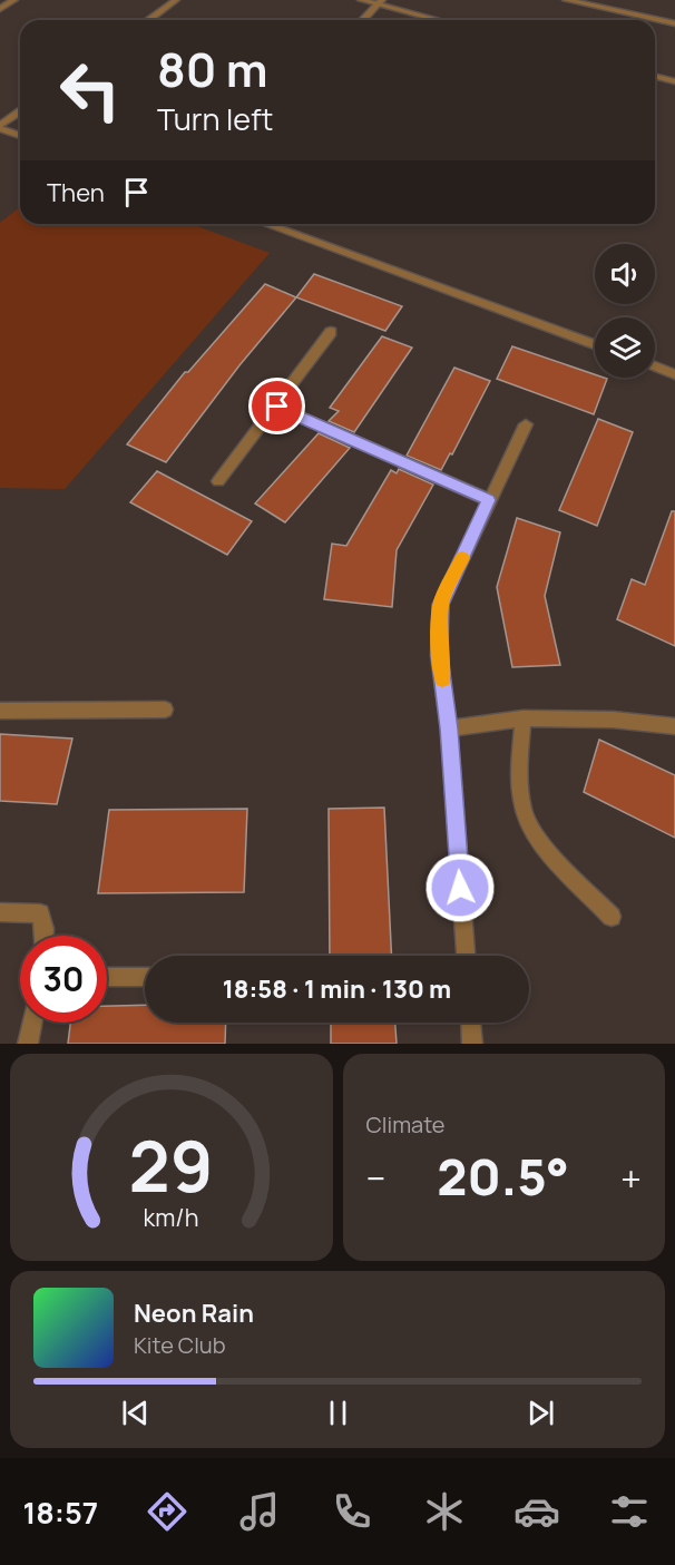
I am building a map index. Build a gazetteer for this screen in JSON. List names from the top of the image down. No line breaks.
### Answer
{"page":{"turn":["80 m","Turn left"],"then":"Then","limit":"30","trip":"18:58 · 1 min · 130 m","tile":"Climate","heat":["−","20.5°","+"],"song":["Neon Rain","Kite Club"],"tabs":"18:57","gauge":["29","km/h"]}}
